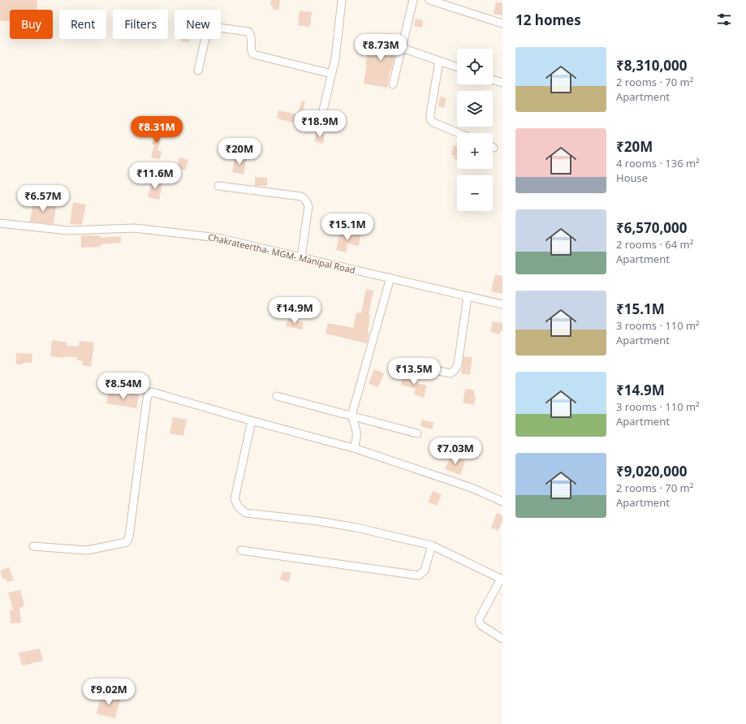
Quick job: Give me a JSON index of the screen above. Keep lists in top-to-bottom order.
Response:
{
  "streets": {
    "street": ["Chakrateertha- MGM- Manipal Road"]
  },
  "page": {
    "heading": "12 homes",
    "chip": [
      "Buy",
      "Rent",
      "Filters",
      "New"
    ],
    "price": [
      "₹8.73M",
      "₹18.9M",
      "₹8.31M",
      "₹20M",
      "₹11.6M",
      "₹6.57M",
      "₹15.1M",
      "₹14.9M",
      "₹13.5M",
      "₹8.54M",
      "₹7.03M",
      "₹9.02M"
    ],
    "list": [
      {
        "name": "₹8,310,000",
        "note": "2 rooms · 70 m² · Apartment"
      },
      {
        "name": "₹20M",
        "note": "4 rooms · 136 m² · House"
      },
      {
        "name": "₹6,570,000",
        "note": "2 rooms · 64 m² · Apartment"
      },
      {
        "name": "₹15.1M",
        "note": "3 rooms · 110 m² · Apartment"
      },
      {
        "name": "₹14.9M",
        "note": "3 rooms · 110 m² · Apartment"
      },
      {
        "name": "₹9,020,000",
        "note": "2 rooms · 70 m² · Apartment"
      }
    ],
    "map_buttons": ["+", "−"]
  }
}
